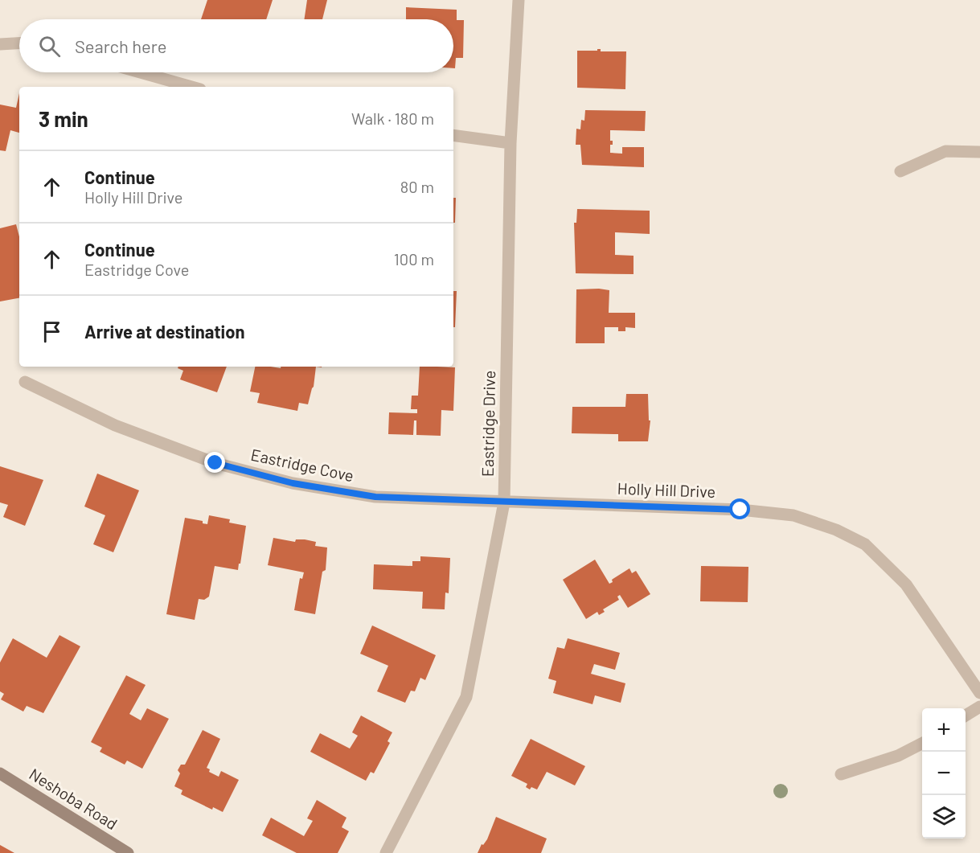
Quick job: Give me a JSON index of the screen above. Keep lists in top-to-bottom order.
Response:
{
  "streets": {
    "street": [
      "Eastridge Drive",
      "Eastridge Cove",
      "Holly Hill Drive",
      "Neshoba Road"
    ]
  },
  "crossings": [
    ["Eastridge Drive", "Eastridge Cove"],
    ["Eastridge Drive", "Holly Hill Drive"],
    ["Eastridge Cove", "Holly Hill Drive"]
  ],
  "page": {
    "search": "Search here",
    "heading": ["3 min", "Walk · 180 m"],
    "list": [
      ["Continue", "Holly Hill Drive", "80 m"],
      ["Continue", "Eastridge Cove", "100 m"],
      "Arrive at destination"
    ],
    "map_buttons": ["+", "−"]
  }
}
